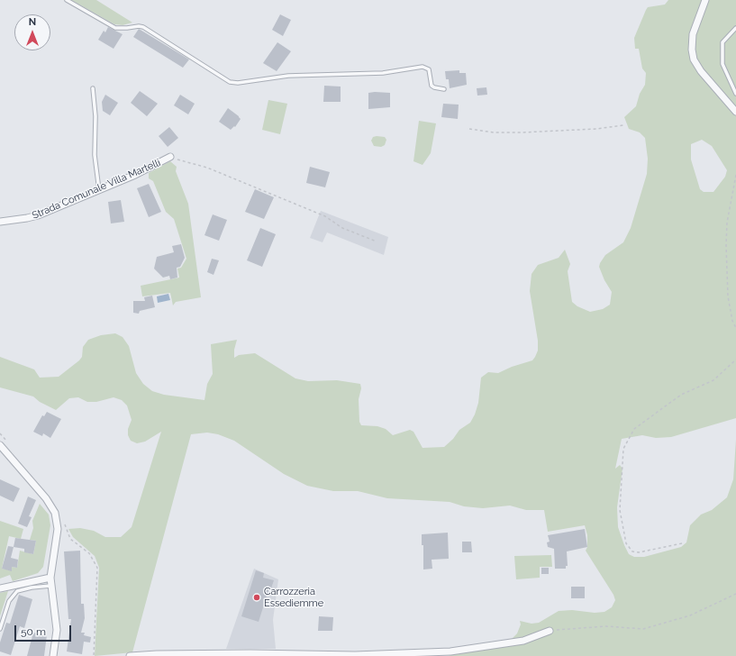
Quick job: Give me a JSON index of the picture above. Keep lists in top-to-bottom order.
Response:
{
  "streets": {
    "street": ["Strada Comunale Villa Martelli"]
  },
  "places": ["Carrozzeria Essediemme"],
  "scale_bar": "50 m",
  "north": "top"
}
